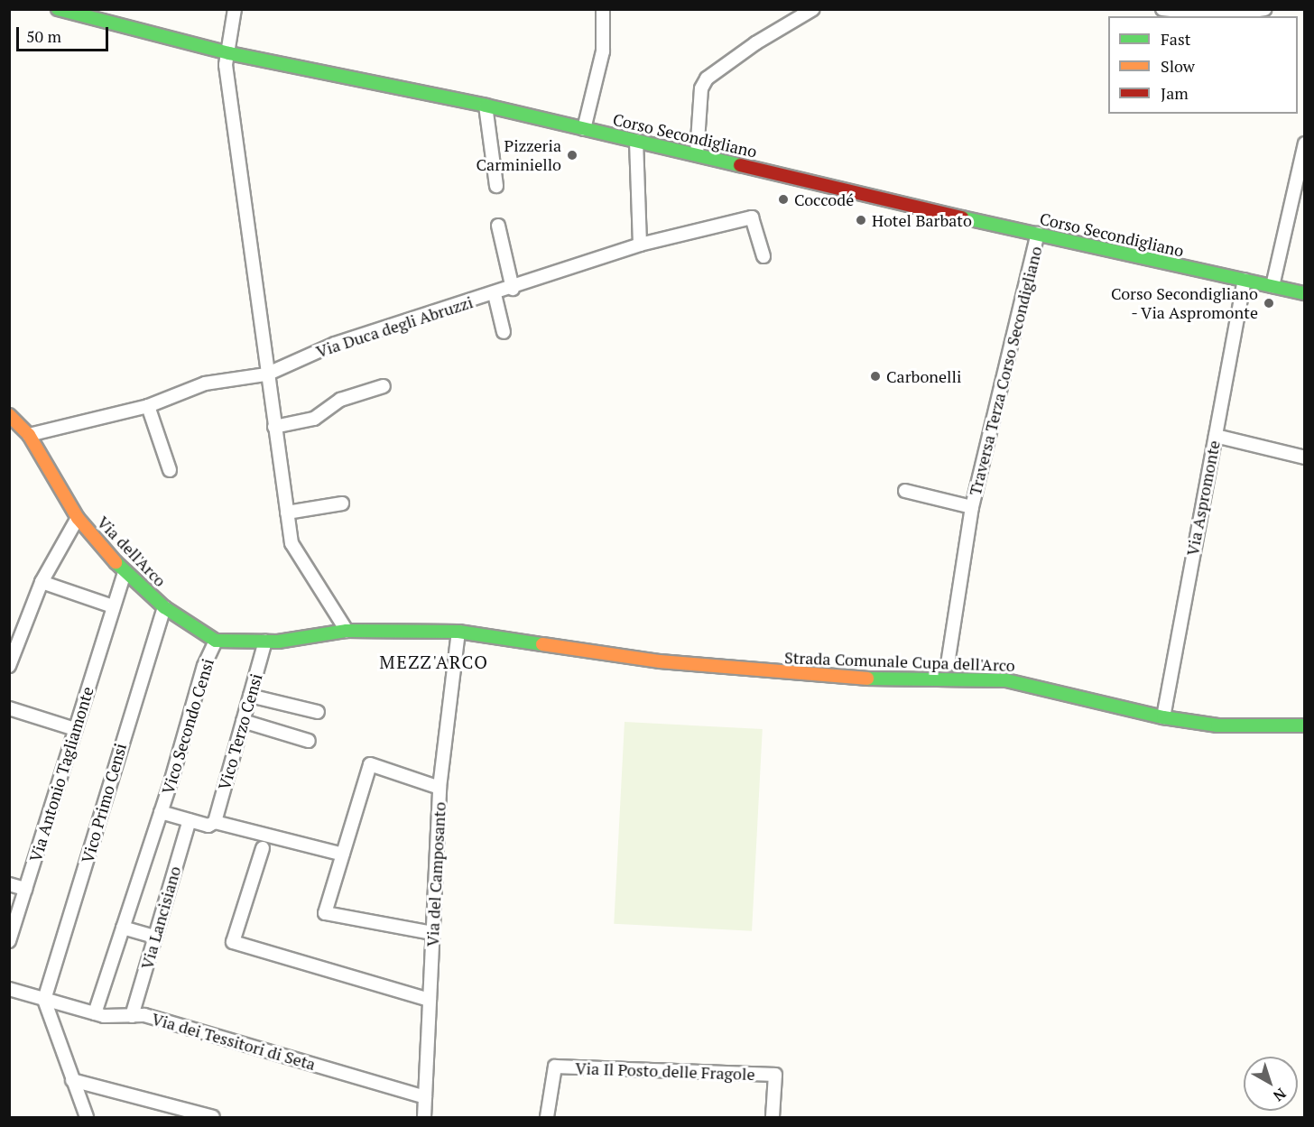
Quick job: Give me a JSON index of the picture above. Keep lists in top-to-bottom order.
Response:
{
  "streets": {
    "street": [
      "Corso Secondigliano",
      "Via Duca degli Abruzzi",
      "Traversa Terza Corso Secondigliano",
      "Via Aspromonte",
      "Via dell'Arco",
      "Strada Comunale Cupa dell'Arco",
      "Vico Secondo Censi",
      "Vico Terzo Censi",
      "Via Antonio Tagliamonte",
      "Vico Primo Censi",
      "Via del Camposanto",
      "Via Lancisiano",
      "Via dei Tessitori di Seta",
      "Via Il Posto delle Fragole"
    ]
  },
  "crossings": [
    ["Corso Secondigliano", "Traversa Terza Corso Secondigliano"],
    ["Corso Secondigliano", "Via Aspromonte"],
    ["Via Duca degli Abruzzi", "Via dell'Arco"],
    ["Via Aspromonte", "Strada Comunale Cupa dell'Arco"],
    ["Via dell'Arco", "Vico Secondo Censi"],
    ["Via dell'Arco", "Via Antonio Tagliamonte"],
    ["Via dell'Arco", "Vico Primo Censi"],
    ["Strada Comunale Cupa dell'Arco", "Via del Camposanto"],
    ["Vico Secondo Censi", "Vico Terzo Censi"],
    ["Vico Secondo Censi", "Via Lancisiano"],
    ["Vico Secondo Censi", "Via dei Tessitori di Seta"],
    ["Vico Primo Censi", "Via dei Tessitori di Seta"],
    ["Via del Camposanto", "Via dei Tessitori di Seta"],
    ["Via Lancisiano", "Via dei Tessitori di Seta"]
  ],
  "districts": ["MEZZ'ARCO"],
  "places": [
    "Pizzeria Carminiello",
    "Coccodé",
    "Hotel Barbato",
    "Corso Secondigliano - Via Aspromonte",
    "Carbonelli"
  ],
  "legend": ["Fast", "Slow", "Jam"],
  "scale_bar": "50 m",
  "north": "bottom right"
}
